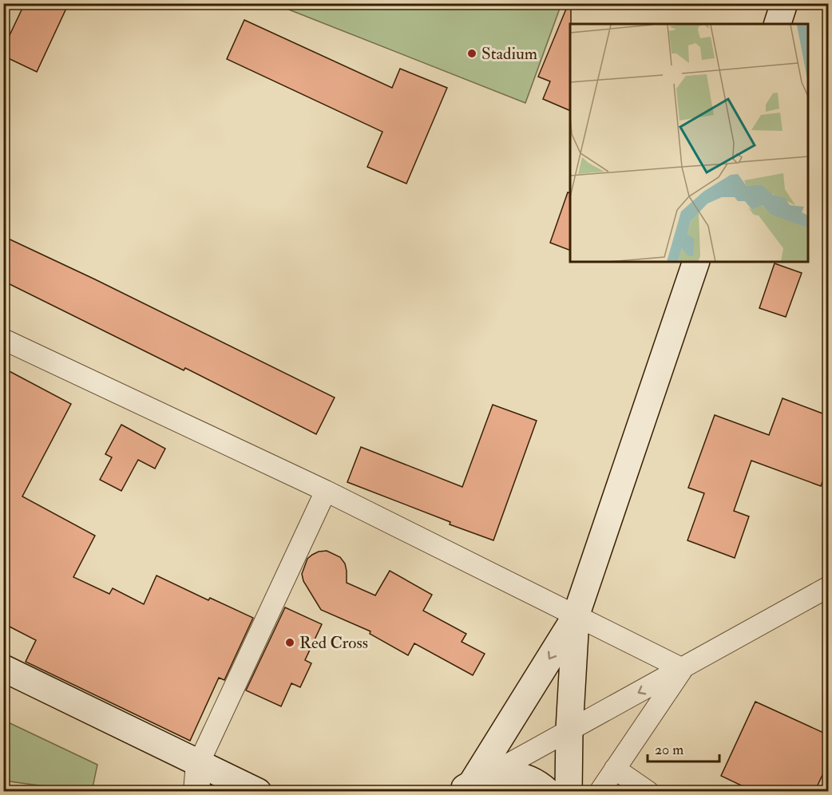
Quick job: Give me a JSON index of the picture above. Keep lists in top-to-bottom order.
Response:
{
  "places": ["Stadium", "Red Cross"],
  "scale_bar": "20 m"
}
